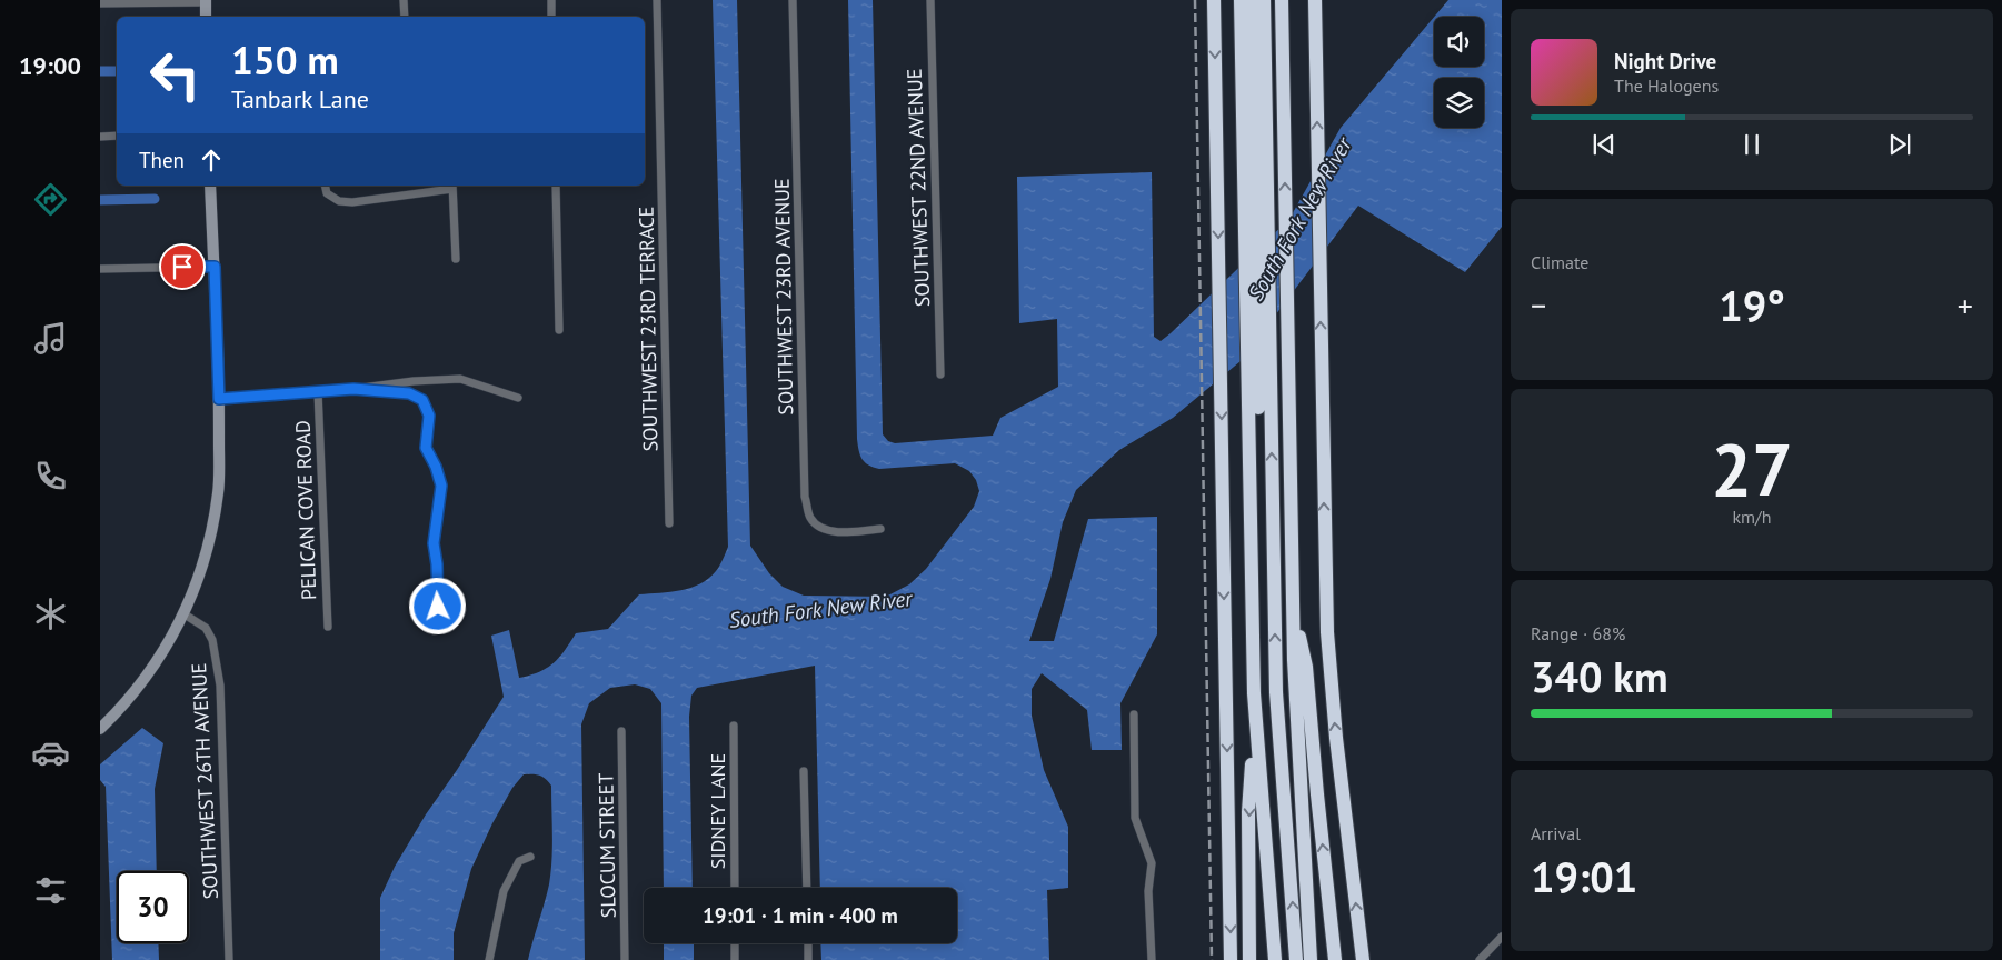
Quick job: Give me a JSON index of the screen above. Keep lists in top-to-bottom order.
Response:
{
  "streets": {
    "street": [
      "SOUTHWEST 22ND AVENUE",
      "SOUTHWEST 23RD AVENUE",
      "SOUTHWEST 23RD TERRACE",
      "PELICAN COVE ROAD",
      "SOUTHWEST 26TH AVENUE",
      "SIDNEY LANE",
      "SLOCUM STREET"
    ]
  },
  "water": ["South Fork New River"],
  "page": {
    "tabs": "19:00",
    "turn": ["150 m", "Tanbark Lane"],
    "song": ["Night Drive", "The Halogens"],
    "then": "Then",
    "tile": [
      "Climate",
      ["27", "km/h"],
      ["Range · 68%", "340 km"],
      ["Arrival", "19:01"]
    ],
    "heat": ["−", "19°", "+"],
    "limit": "30",
    "trip": "19:01 · 1 min · 400 m"
  }
}
